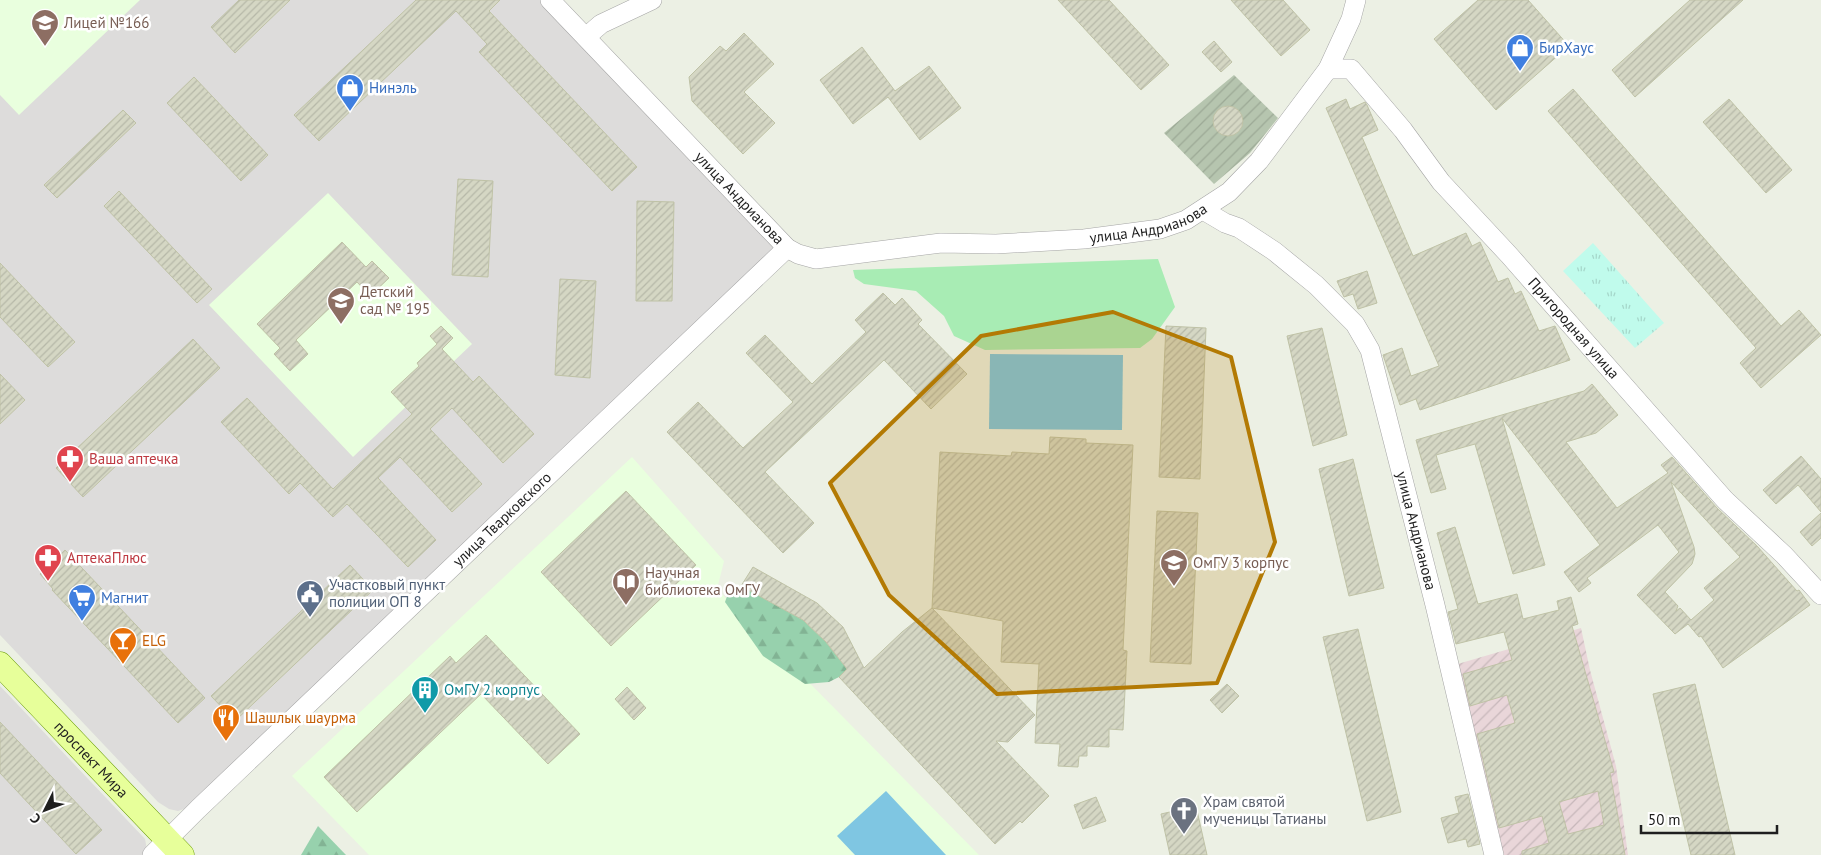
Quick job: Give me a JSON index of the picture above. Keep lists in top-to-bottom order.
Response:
{
  "streets": {
    "main road": ["проспект Мира"],
    "street": ["улица Андрианова", "Пригородная улица", "улица Тварковского"]
  },
  "crossings": [
    ["улица Андрианова", "улица Тварковского"],
    ["улица Тварковского", "проспект Мира"]
  ],
  "places": {
    "school or university": ["Лицей №166", "Детский сад № 195", "ОмГУ 3 корпус"],
    "shop": ["БирХаус", "Нинэль"],
    "pharmacy": ["Ваша аптечка", "АптекаПлюс"],
    "library": ["Научная библиотека ОмГУ"],
    "public building": ["Участковый пункт полиции ОП 8"],
    "supermarket": ["Магнит"],
    "bar": ["ELG"],
    "building": ["ОмГУ 2 корпус"],
    "restaurant": ["Шашлык шаурма"],
    "church": ["Храм святой мученицы Татианы"]
  },
  "scale_bar": "50 m",
  "north": "bottom left"
}
